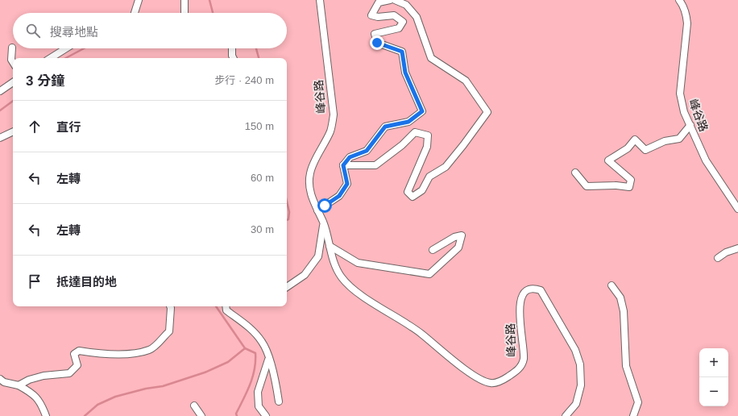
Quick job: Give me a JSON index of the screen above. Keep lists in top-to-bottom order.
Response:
{
  "streets": {
    "street": ["峰谷路"]
  },
  "page": {
    "search": "搜尋地點",
    "heading": ["3 分鐘", "步行 · 240 m"],
    "list": [
      ["直行", "150 m"],
      ["左轉", "60 m"],
      ["左轉", "30 m"],
      "抵達目的地"
    ],
    "map_buttons": ["+", "−"]
  }
}
